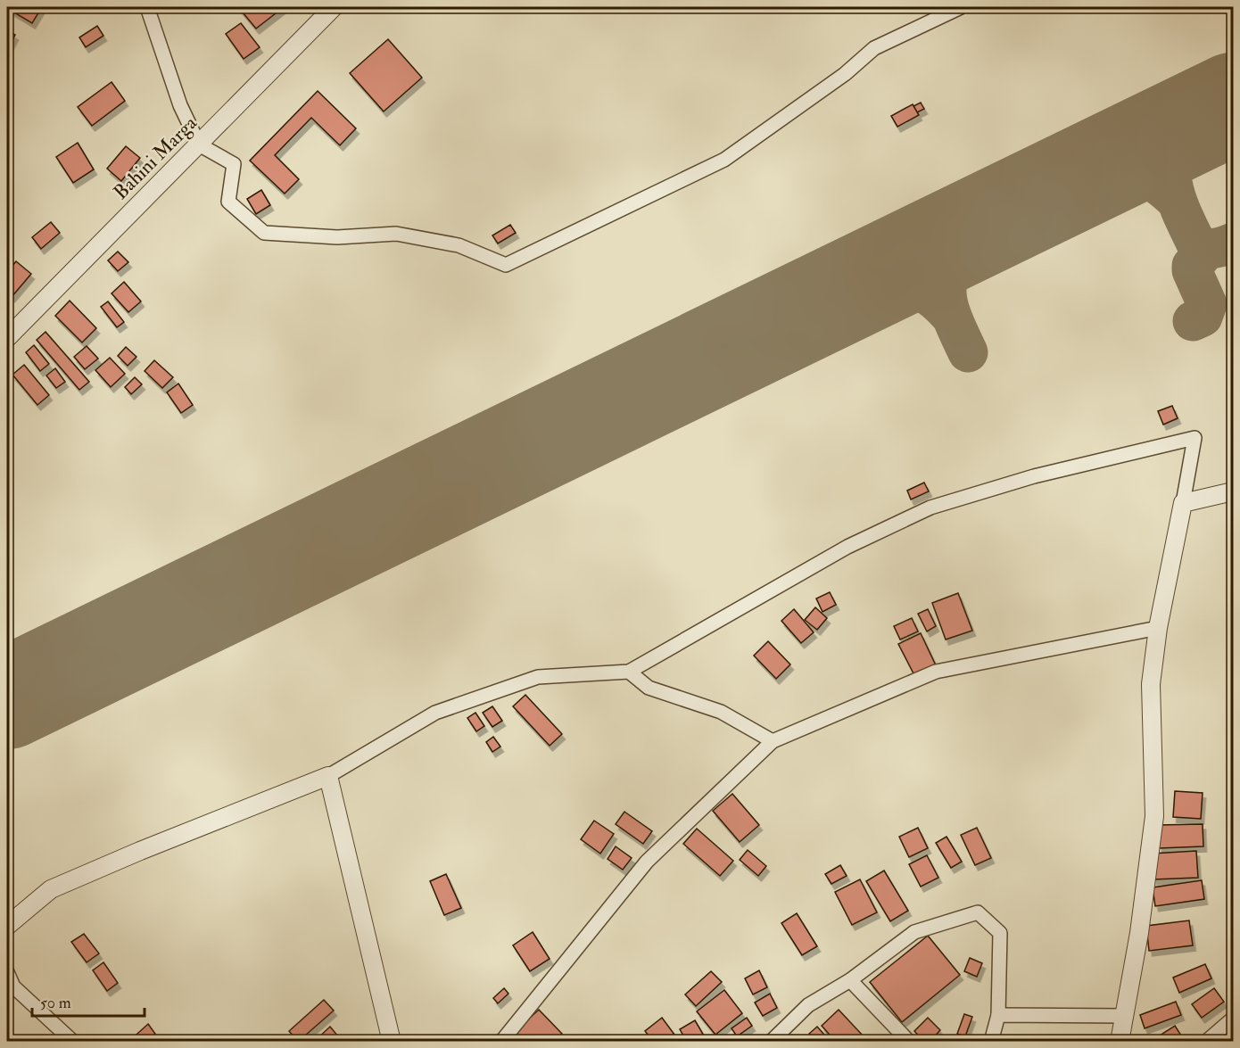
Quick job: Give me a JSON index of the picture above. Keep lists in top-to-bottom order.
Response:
{
  "streets": {
    "street": ["Bahini Marga"]
  },
  "scale_bar": "50 m"
}
